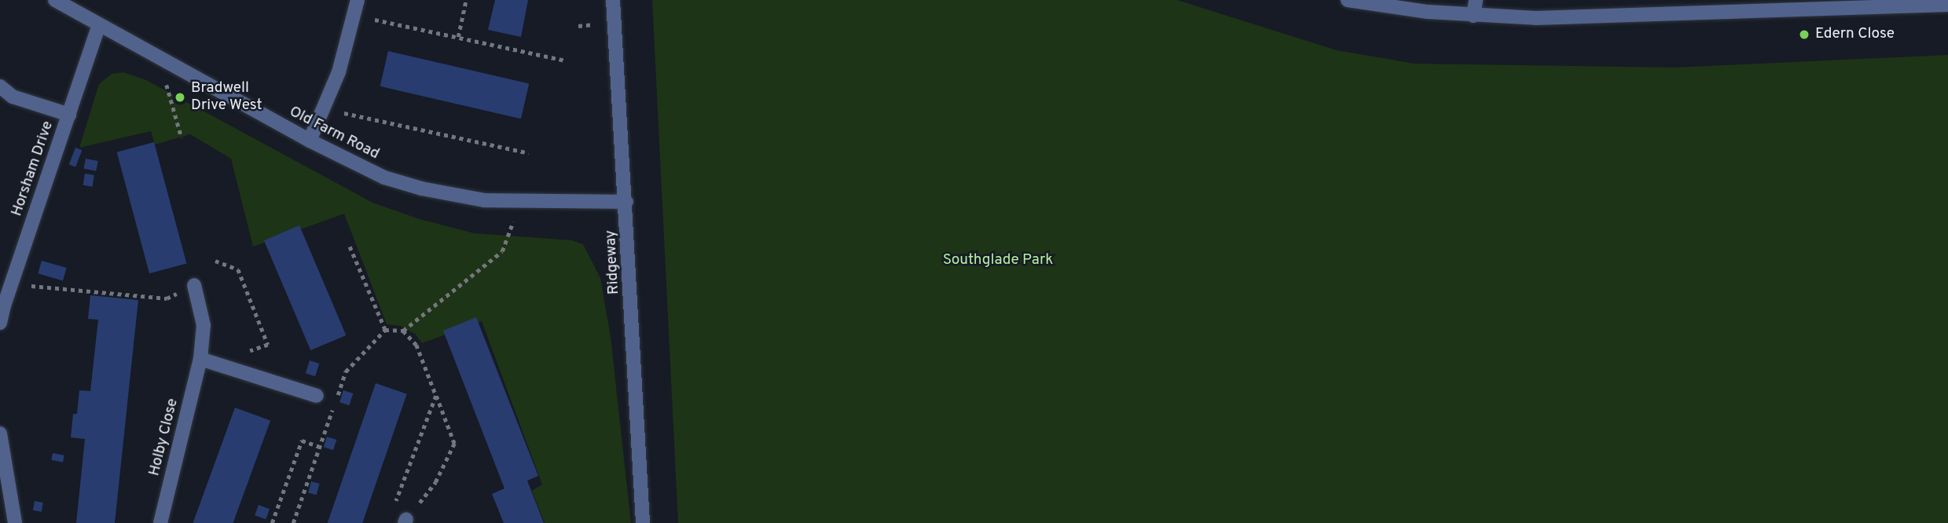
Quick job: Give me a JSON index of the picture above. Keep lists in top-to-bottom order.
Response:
{
  "streets": {
    "street": [
      "Old Farm Road",
      "Horsham Drive",
      "Ridgeway",
      "Holby Close"
    ]
  },
  "crossings": [
    ["Old Farm Road", "Horsham Drive"],
    ["Old Farm Road", "Ridgeway"]
  ],
  "parks": ["Southglade Park"],
  "places": ["Edern Close", "Bradwell Drive West"]
}
